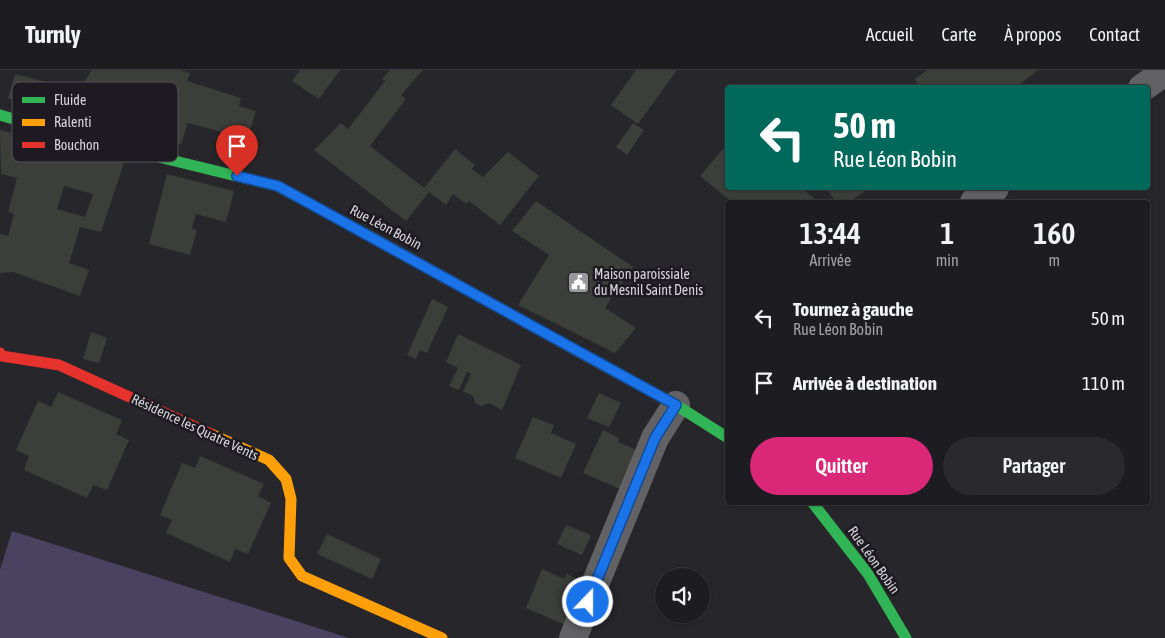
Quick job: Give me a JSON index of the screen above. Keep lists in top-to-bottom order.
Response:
{
  "streets": {
    "street": ["Rue Léon Bobin", "Résidence les Quatre Vents"]
  },
  "places": {
    "public building": ["Maison paroissiale du Mesnil Saint Denis"]
  },
  "legend": ["Fluide", "Ralenti", "Bouchon"],
  "page": {
    "header": "Turnly",
    "nav": [
      "Accueil",
      "Carte",
      "À propos",
      "Contact"
    ],
    "turn": ["50 m", "Rue Léon Bobin"],
    "eta": [
      "13:44",
      "Arrivée",
      "1",
      "min",
      "160",
      "m"
    ],
    "list": [
      {
        "name": "Tournez à gauche",
        "note": "Rue Léon Bobin",
        "value": "50 m"
      },
      {
        "name": "Arrivée à destination",
        "value": "110 m"
      }
    ],
    "buttons": ["Quitter", "Partager"]
  }
}
